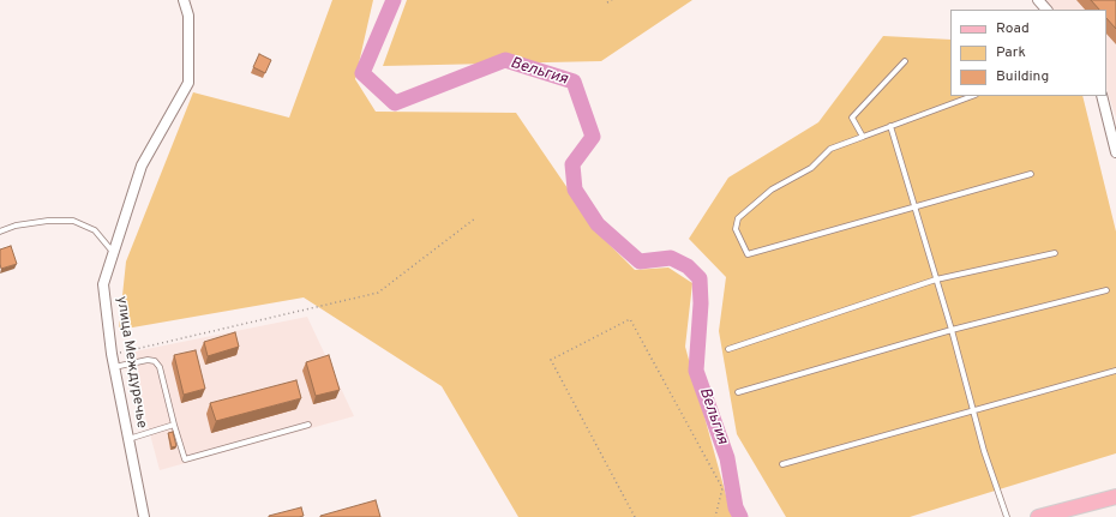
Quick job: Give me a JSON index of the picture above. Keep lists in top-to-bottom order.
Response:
{
  "streets": {
    "street": ["улица Междуречье"]
  },
  "water": ["Вельгия"],
  "legend": ["Road", "Park", "Building"]
}
